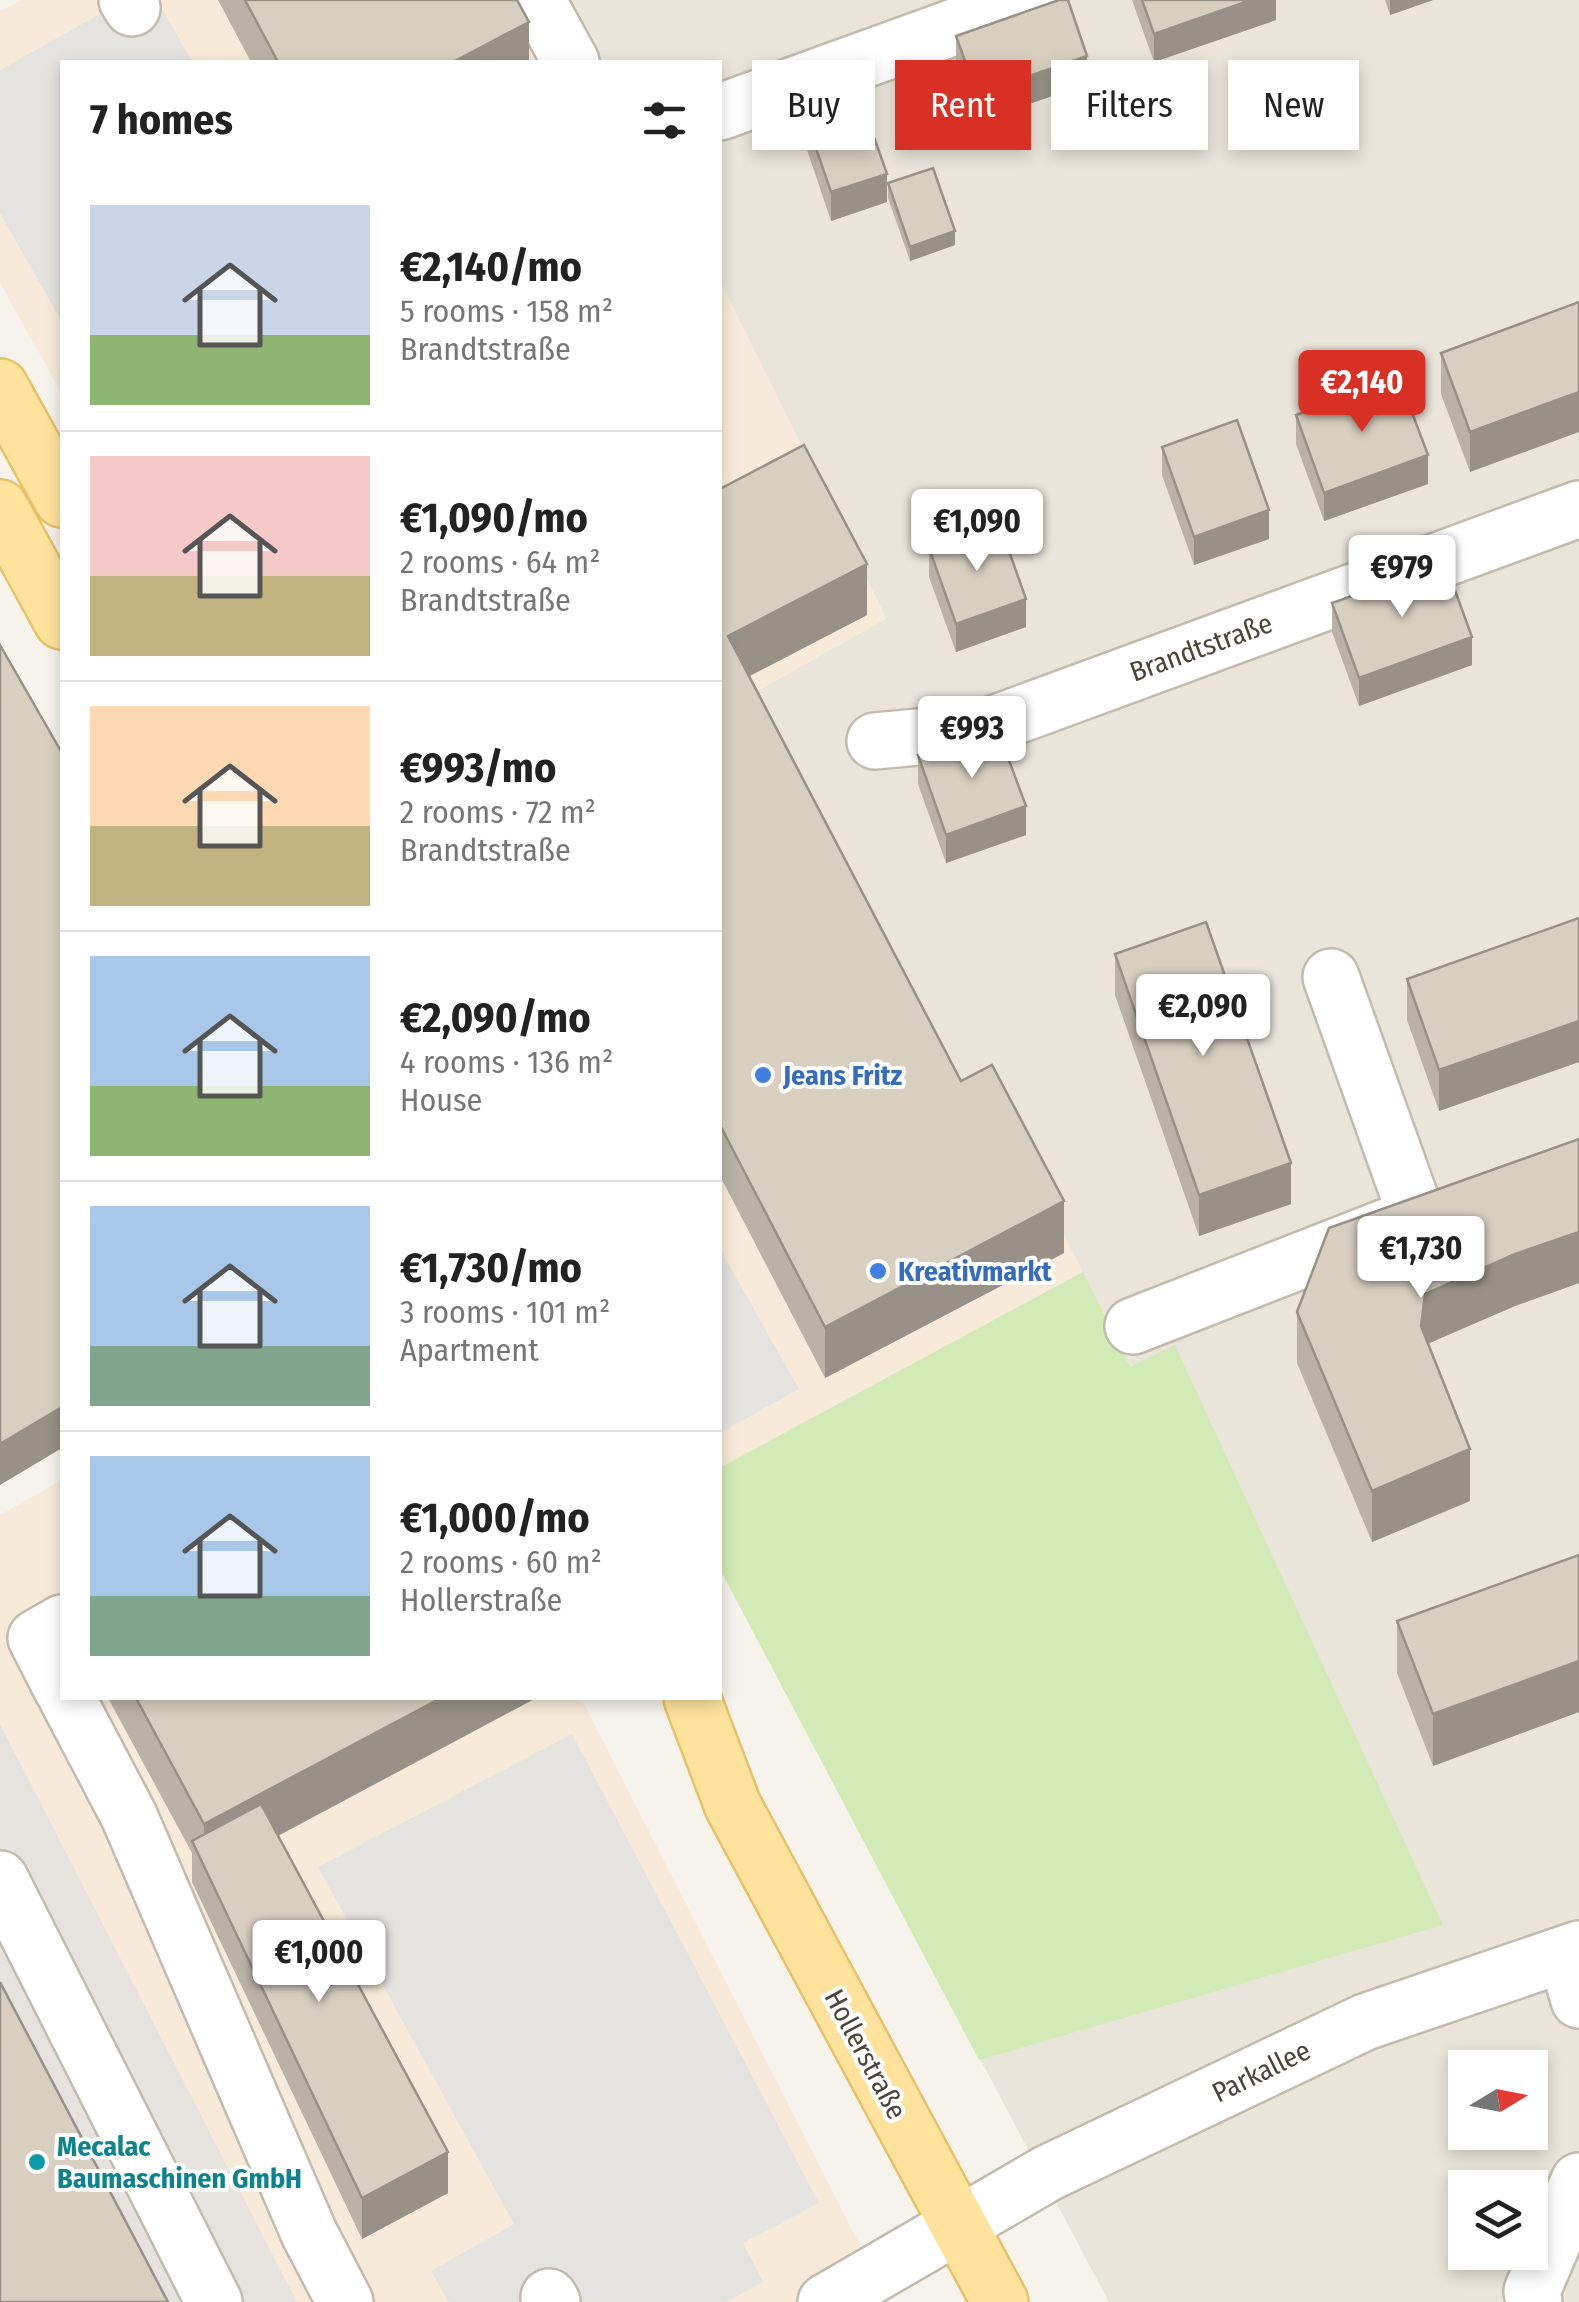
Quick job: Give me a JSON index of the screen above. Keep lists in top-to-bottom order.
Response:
{
  "streets": {
    "main road": ["Hollerstraße"],
    "street": ["Brandtstraße", "Parkallee"]
  },
  "crossings": [
    ["Hollerstraße", "Parkallee"]
  ],
  "places": ["Jeans Fritz", "Kreativmarkt", "Mecalac Baumaschinen GmbH"],
  "north": "right",
  "page": {
    "chip": [
      "Buy",
      "Rent",
      "Filters",
      "New"
    ],
    "heading": "7 homes",
    "list": [
      {
        "name": "€2,140/mo",
        "note": "5 rooms · 158 m² · Brandtstraße"
      },
      {
        "name": "€1,090/mo",
        "note": "2 rooms · 64 m² · Brandtstraße"
      },
      {
        "name": "€993/mo",
        "note": "2 rooms · 72 m² · Brandtstraße"
      },
      {
        "name": "€2,090/mo",
        "note": "4 rooms · 136 m² · House"
      },
      {
        "name": "€1,730/mo",
        "note": "3 rooms · 101 m² · Apartment"
      },
      {
        "name": "€1,000/mo",
        "note": "2 rooms · 60 m² · Hollerstraße"
      }
    ],
    "price": [
      "€2,140",
      "€1,090",
      "€979",
      "€993",
      "€2,090",
      "€1,730",
      "€1,000"
    ]
  }
}
